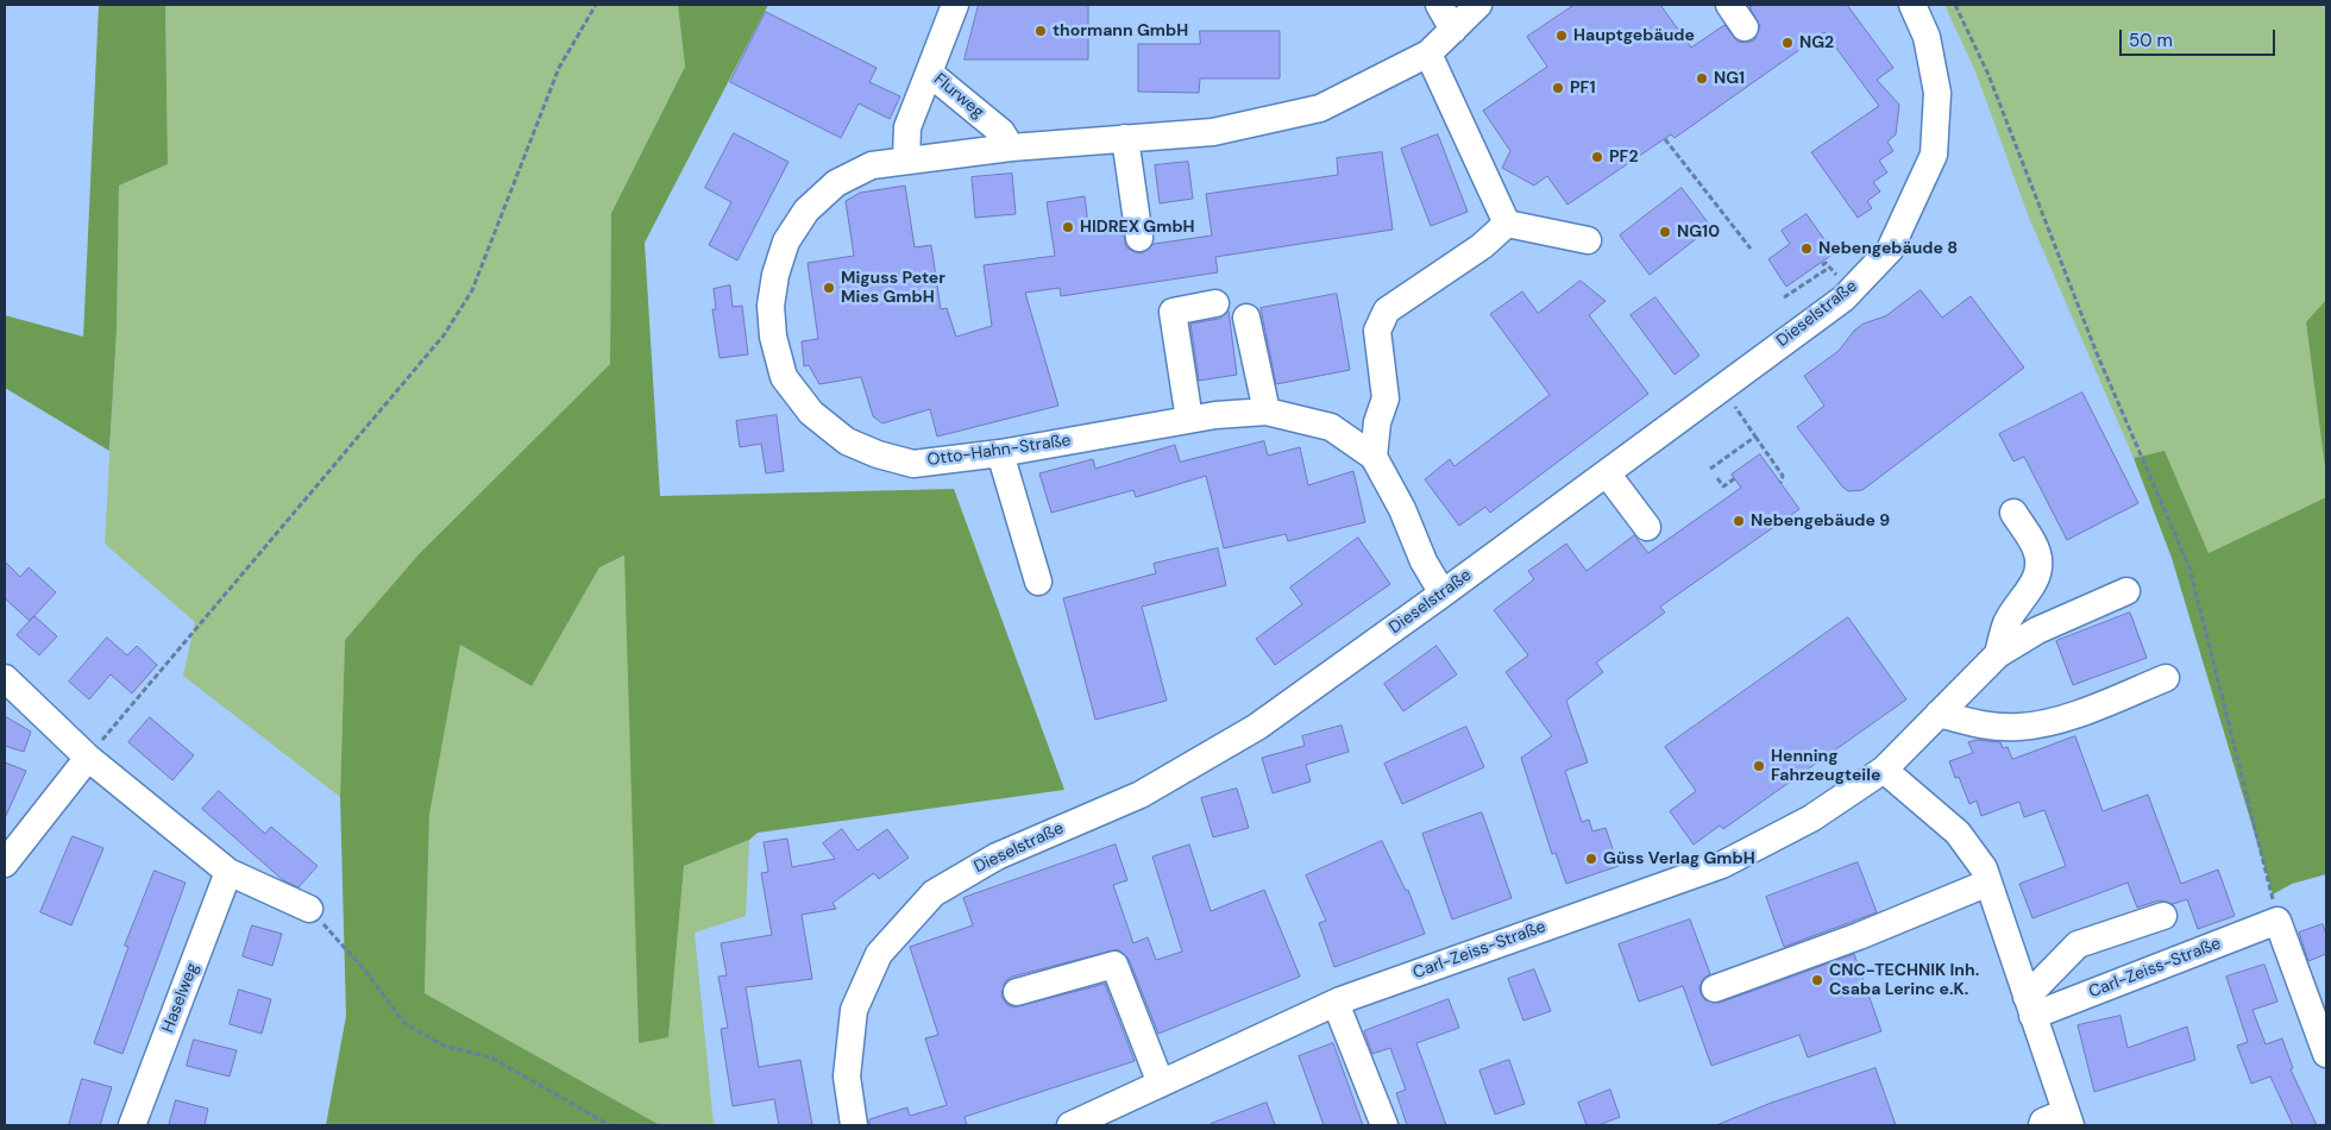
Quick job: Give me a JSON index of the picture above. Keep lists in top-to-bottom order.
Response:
{
  "streets": {
    "street": [
      "Flurweg",
      "Dieselstraße",
      "Otto-Hahn-Straße",
      "Carl-Zeiss-Straße",
      "Haselweg"
    ]
  },
  "crossings": [
    ["Flurweg", "Otto-Hahn-Straße"],
    ["Dieselstraße", "Otto-Hahn-Straße"]
  ],
  "places": [
    "thormann GmbH",
    "Hauptgebäude",
    "NG2",
    "NG1",
    "PF1",
    "PF2",
    "HIDREX GmbH",
    "NG10",
    "Nebengebäude 8",
    "Miguss Peter Mies GmbH",
    "Nebengebäude 9",
    "Henning Fahrzeugteile",
    "Güss Verlag GmbH",
    "CNC-TECHNIK Inh. Csaba Lerinc e.K."
  ],
  "scale_bar": "50 m"
}
